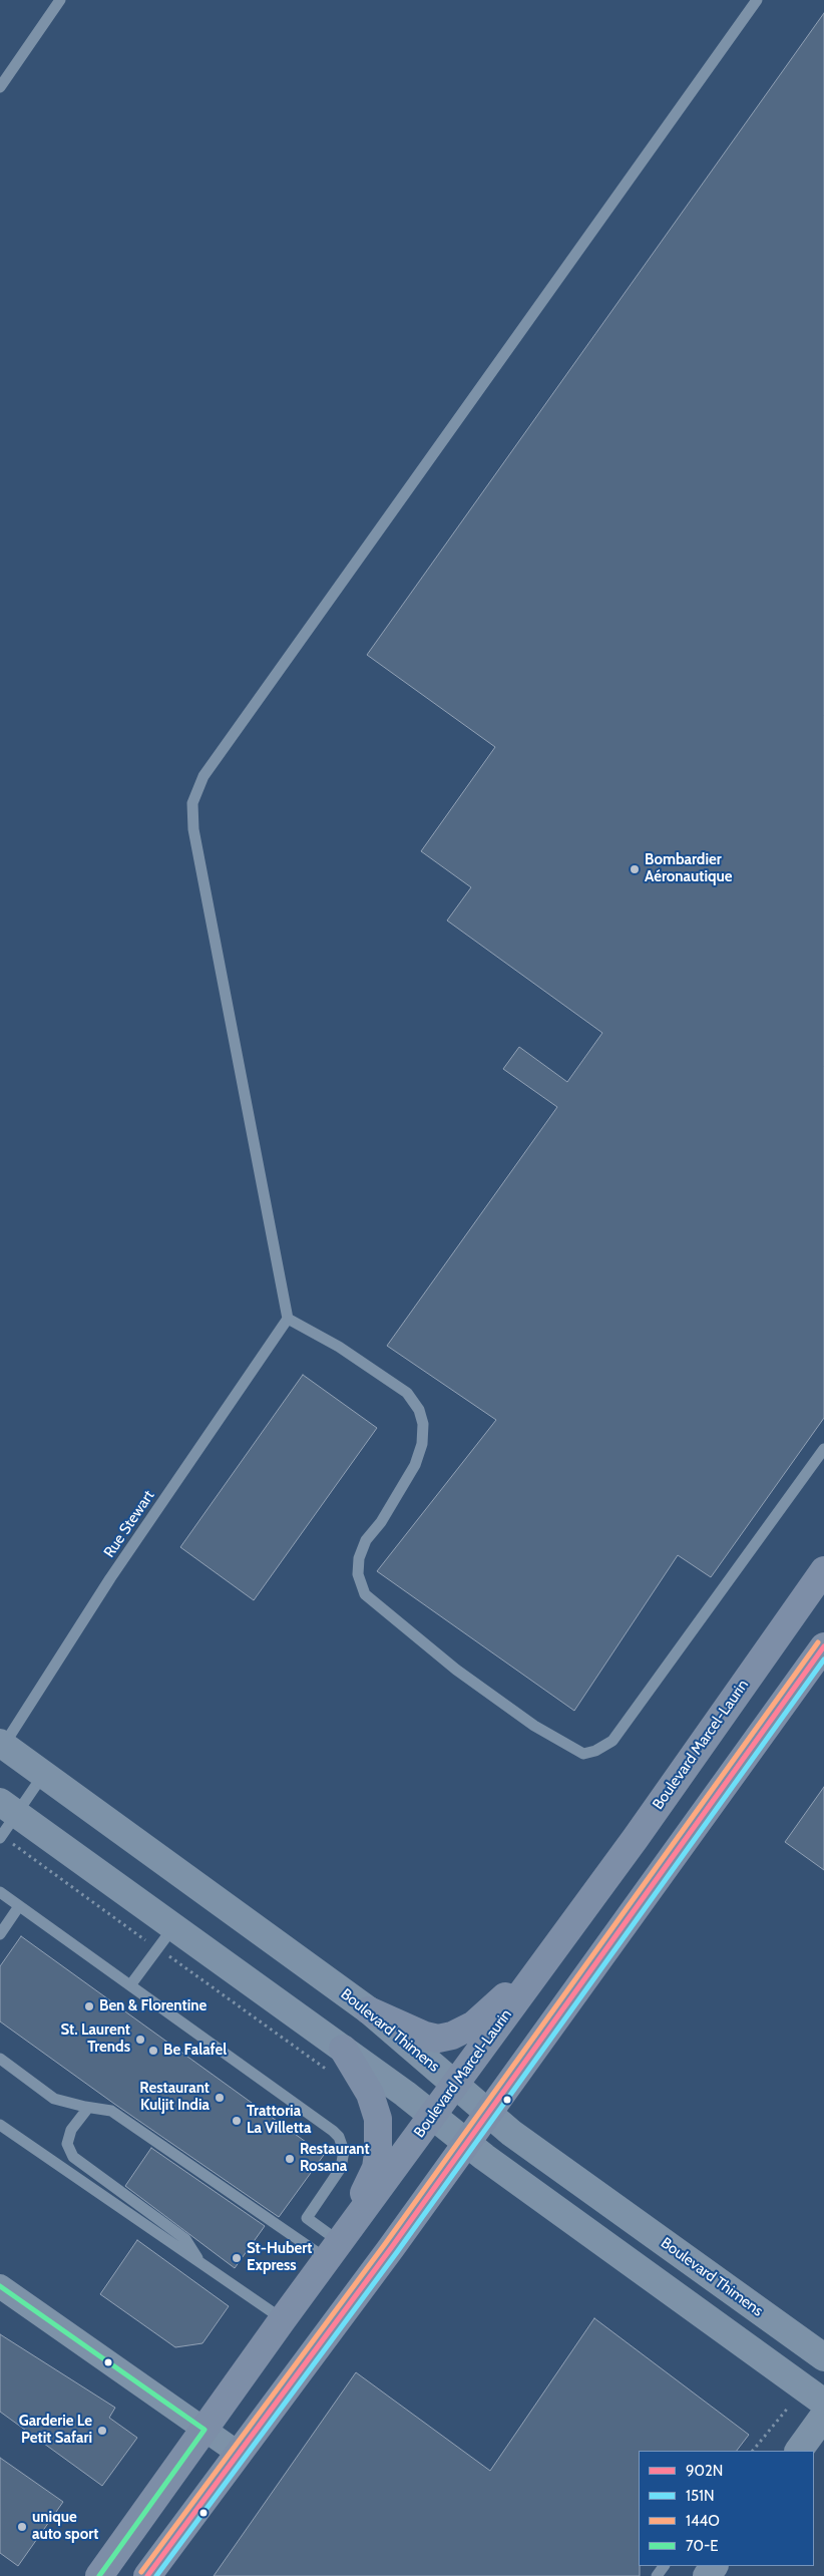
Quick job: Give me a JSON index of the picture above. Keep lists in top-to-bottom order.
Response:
{
  "streets": {
    "main road": ["Boulevard Marcel-Laurin"],
    "street": ["Boulevard Thimens"],
    "lane": ["Rue Stewart"]
  },
  "crossings": [
    ["Rue Stewart", "Boulevard Thimens"],
    ["Boulevard Marcel-Laurin", "Boulevard Thimens"]
  ],
  "places": [
    "Bombardier Aéronautique",
    "Ben & Florentine",
    "St. Laurent Trends",
    "Be Falafel",
    "Restaurant Kuljit India",
    "Trattoria La Villetta",
    "Restaurant Rosana",
    "St-Hubert Express",
    "Garderie Le Petit Safari",
    "unique auto sport"
  ],
  "lines": [
    "transit line 144O",
    "transit line 902N",
    "transit line 151N",
    "transit line 70-E"
  ],
  "legend": [
    "902N",
    "151N",
    "144O",
    "70-E"
  ]
}
